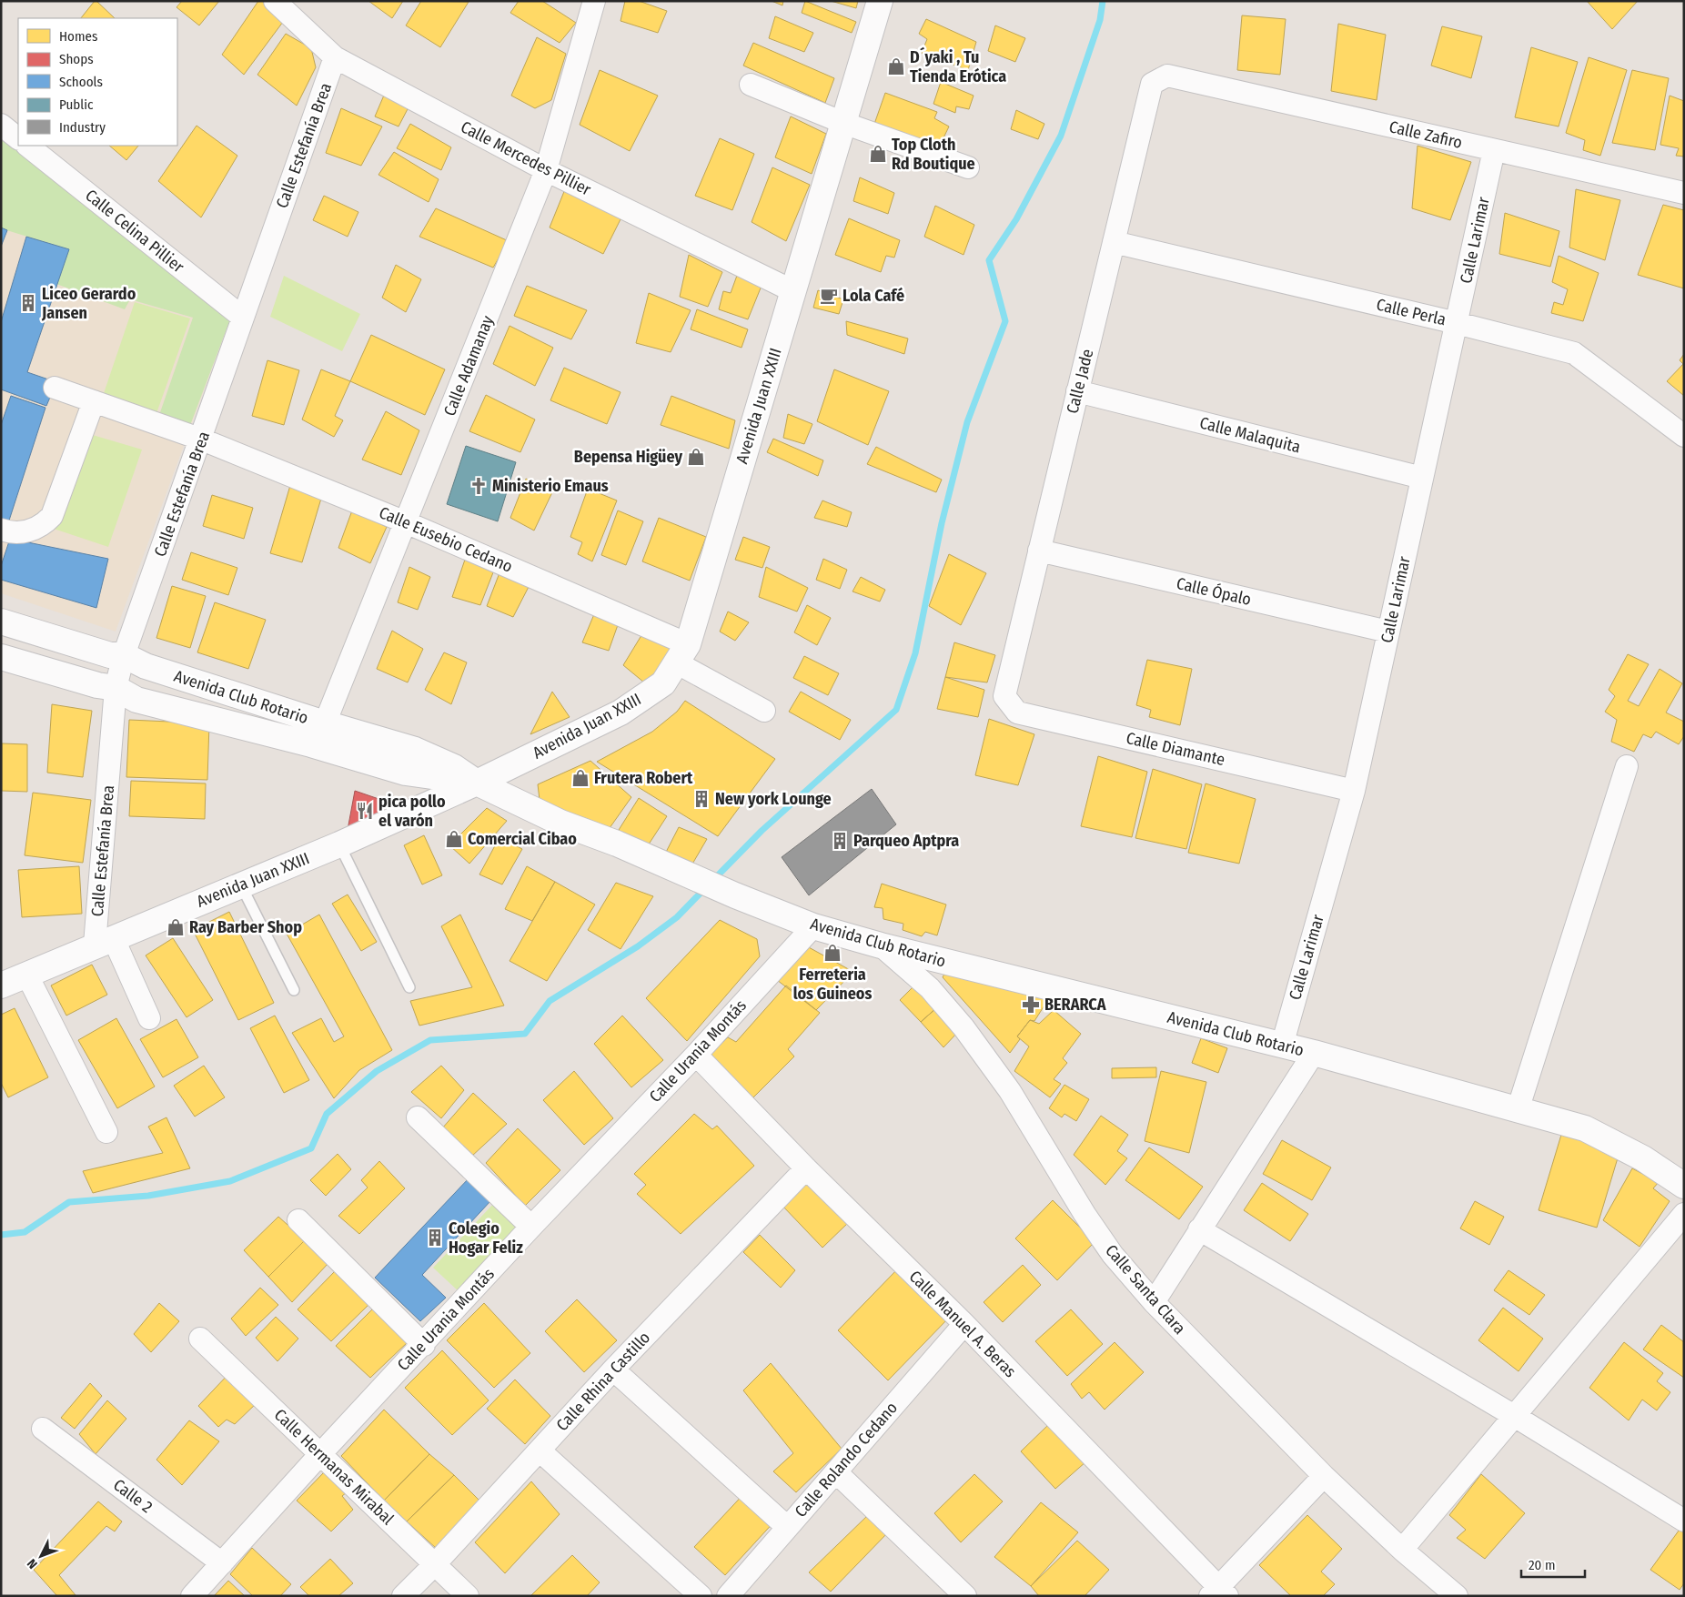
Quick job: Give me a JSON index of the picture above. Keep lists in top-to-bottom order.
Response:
{
  "streets": {
    "main road": ["Avenida Juan XXIII", "Avenida Club Rotario"],
    "street": [
      "Calle Zafiro",
      "Calle Estefanía Brea",
      "Calle Mercedes Pillier",
      "Calle Celina Pillier",
      "Calle Larimar",
      "Calle Perla",
      "Calle Adamanay",
      "Calle Jade",
      "Calle Malaquita",
      "Calle Eusebio Cedano",
      "Calle Ópalo",
      "Calle Diamante",
      "Calle Urania Montás",
      "Calle Santa Clara",
      "Calle Manuel A. Beras",
      "Calle Rhina Castillo",
      "Calle Rolando Cedano",
      "Calle Hermanas Mirabal",
      "Calle 2"
    ]
  },
  "crossings": [
    ["Calle Zafiro", "Calle Larimar"],
    ["Calle Zafiro", "Calle Jade"],
    ["Calle Estefanía Brea", "Calle Mercedes Pillier"],
    ["Calle Estefanía Brea", "Calle Celina Pillier"],
    ["Calle Estefanía Brea", "Avenida Juan XXIII"],
    ["Calle Estefanía Brea", "Calle Eusebio Cedano"],
    ["Calle Estefanía Brea", "Avenida Club Rotario"],
    ["Calle Mercedes Pillier", "Calle Adamanay"],
    ["Calle Mercedes Pillier", "Avenida Juan XXIII"],
    ["Calle Larimar", "Calle Perla"],
    ["Calle Larimar", "Calle Malaquita"],
    ["Calle Larimar", "Calle Ópalo"],
    ["Calle Larimar", "Avenida Club Rotario"],
    ["Calle Larimar", "Calle Diamante"],
    ["Calle Perla", "Calle Jade"],
    ["Calle Adamanay", "Calle Eusebio Cedano"],
    ["Calle Adamanay", "Avenida Club Rotario"],
    ["Calle Jade", "Calle Malaquita"],
    ["Calle Jade", "Calle Ópalo"],
    ["Calle Jade", "Calle Diamante"],
    ["Avenida Juan XXIII", "Calle Eusebio Cedano"],
    ["Avenida Juan XXIII", "Avenida Club Rotario"],
    ["Avenida Club Rotario", "Calle Urania Montás"],
    ["Avenida Club Rotario", "Calle Santa Clara"],
    ["Calle Urania Montás", "Calle Manuel A. Beras"],
    ["Calle Urania Montás", "Calle Hermanas Mirabal"],
    ["Calle Urania Montás", "Calle 2"],
    ["Calle Manuel A. Beras", "Calle Rhina Castillo"],
    ["Calle Manuel A. Beras", "Calle Rolando Cedano"],
    ["Calle Rhina Castillo", "Calle Hermanas Mirabal"]
  ],
  "places": {
    "shop": [
      "D´yaki , Tu Tienda Erótica",
      "Top Cloth Rd Boutique",
      "Bepensa Higüey",
      "Frutera Robert",
      "Comercial Cibao",
      "Ray Barber Shop",
      "Ferreteria los Guineos"
    ],
    "cafe": ["Lola Café"],
    "building": [
      "Liceo Gerardo Jansen",
      "New york Lounge",
      "Parqueo Aptpra",
      "Colegio Hogar Feliz"
    ],
    "church": ["Ministerio Emaus"],
    "restaurant": ["pica pollo el varón"],
    "pharmacy": ["BERARCA"]
  },
  "legend": [
    "Homes",
    "Shops",
    "Schools",
    "Public",
    "Industry"
  ],
  "scale_bar": "20 m",
  "north": "bottom left"
}
